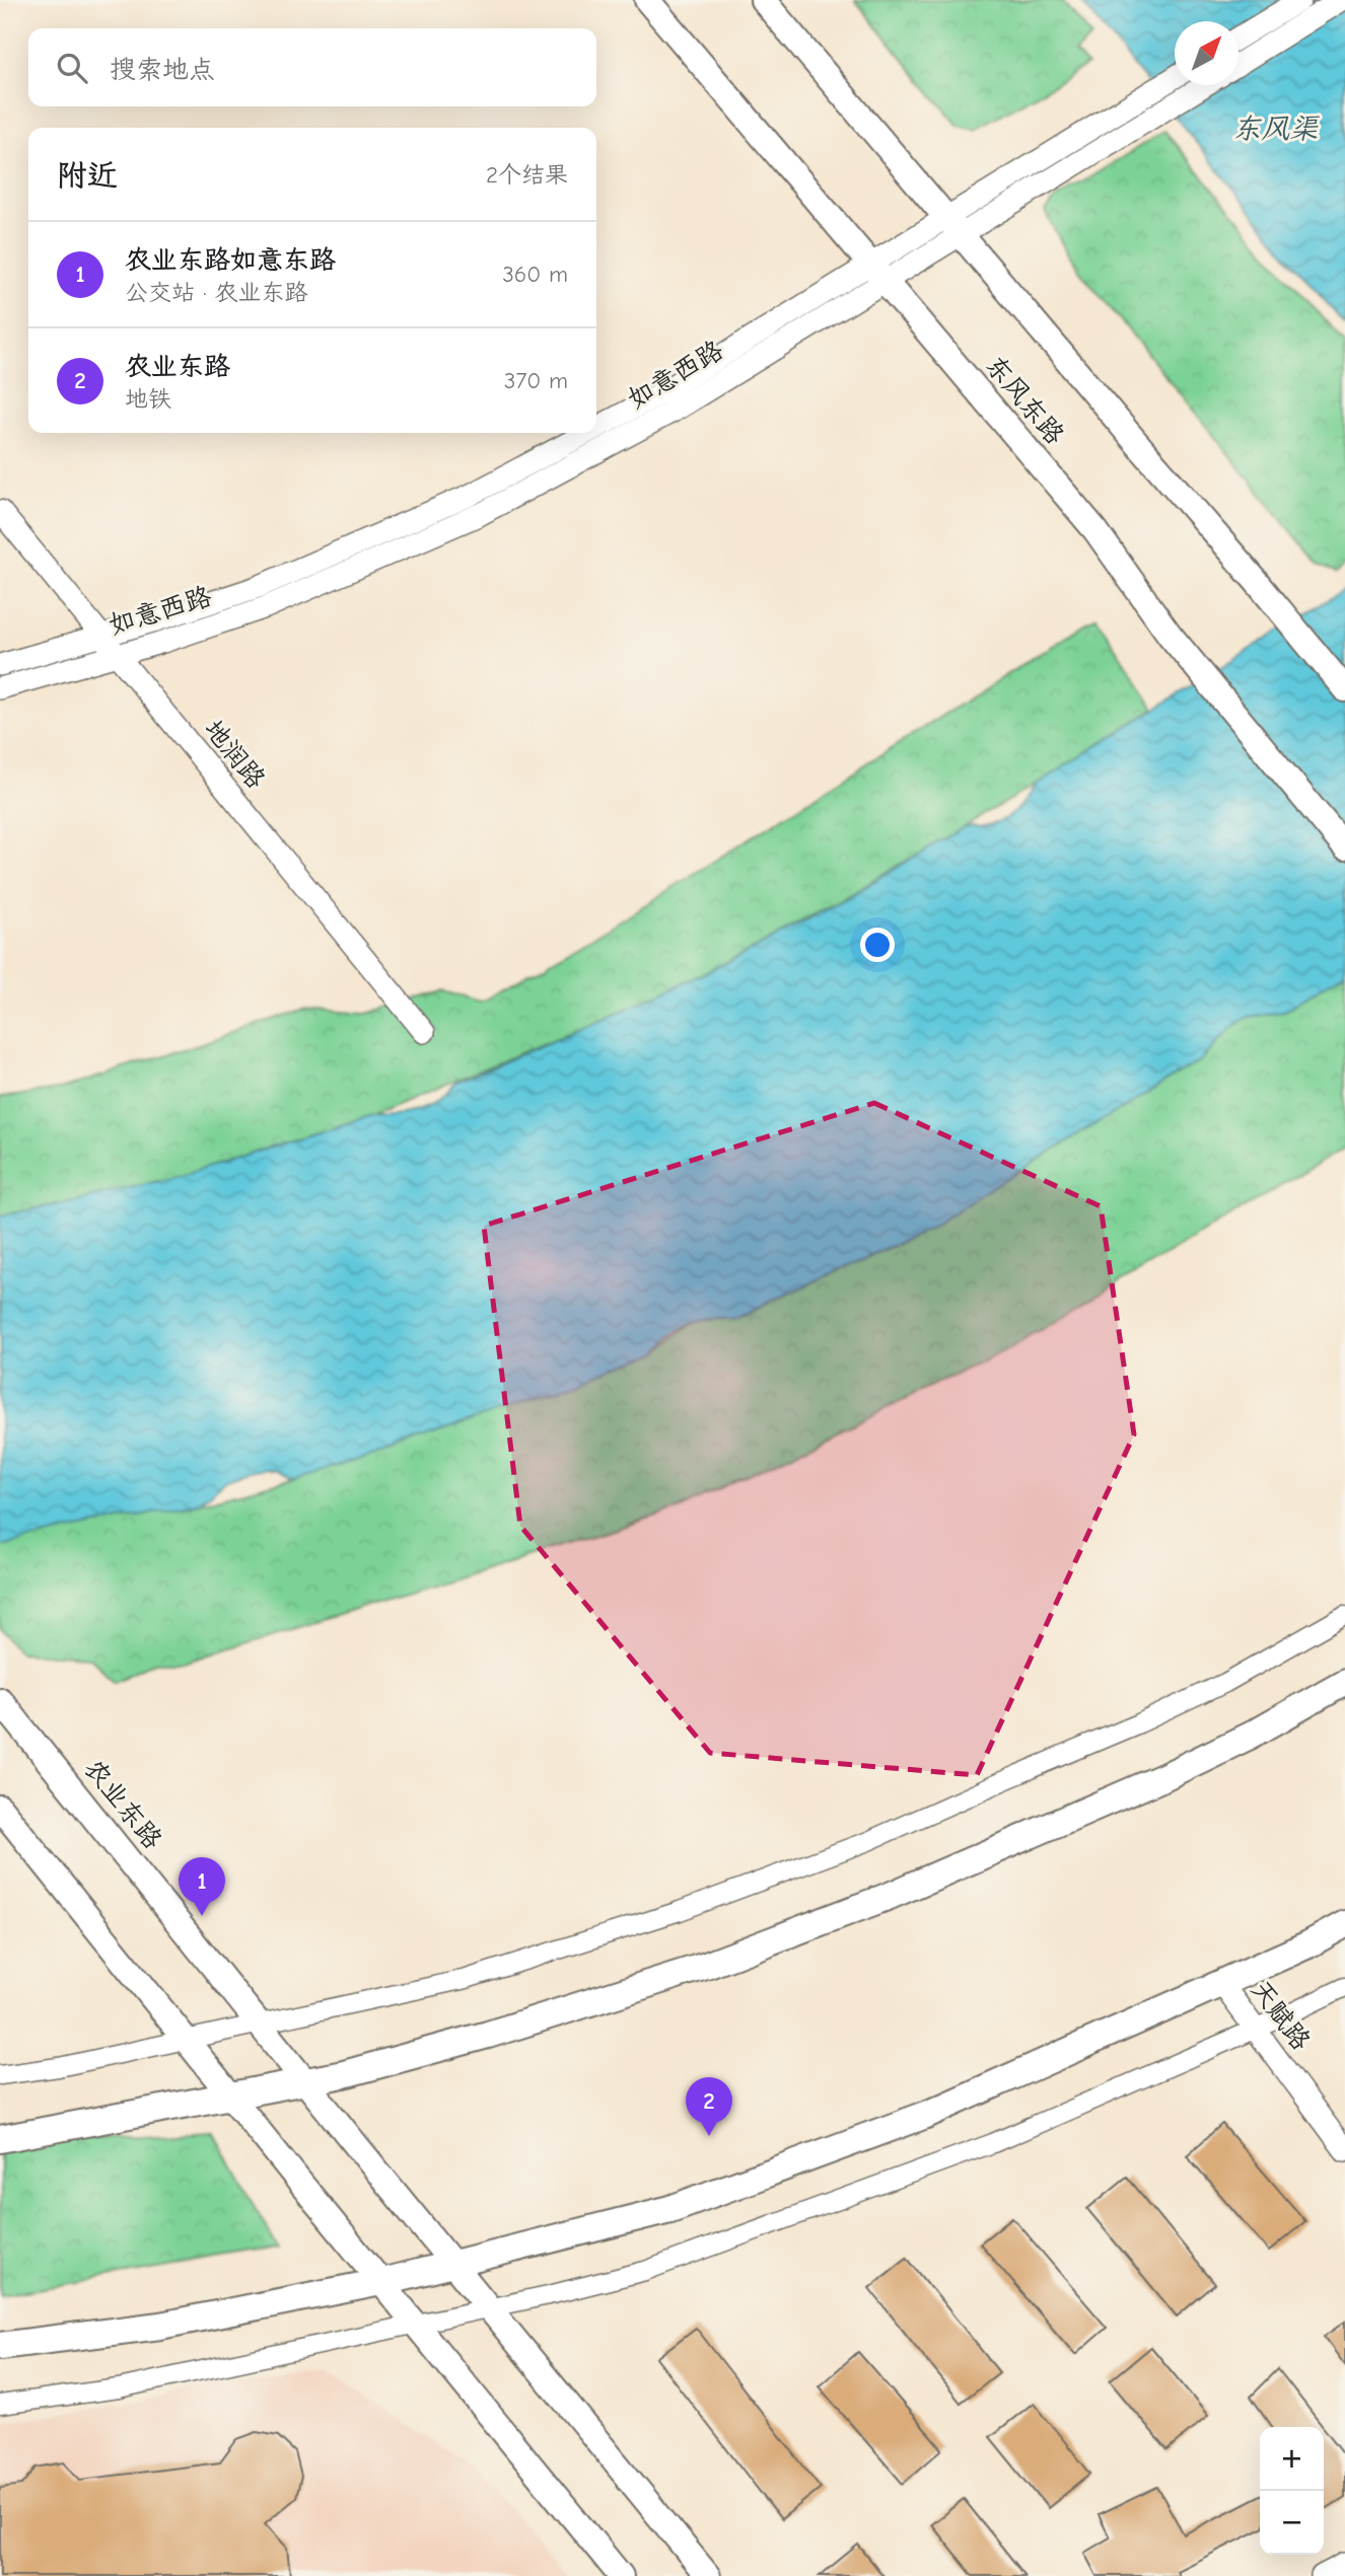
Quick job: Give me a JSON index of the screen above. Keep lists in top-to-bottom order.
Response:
{
  "streets": {
    "main road": ["东风东路", "农业东路"],
    "street": ["如意西路", "地润路", "天赋路"]
  },
  "crossings": [
    ["如意西路", "东风东路"],
    ["如意西路", "地润路"]
  ],
  "water": ["东风渠"],
  "north": "top right",
  "page": {
    "search": "搜索地点",
    "heading": ["附近", "2个结果"],
    "list": [
      {
        "mark": "1",
        "name": "农业东路如意东路",
        "note": "公交站 · 农业东路",
        "value": "360 m"
      },
      {
        "mark": "2",
        "name": "农业东路",
        "note": "地铁",
        "value": "370 m"
      }
    ],
    "pins": ["1", "2"],
    "map_buttons": ["+", "−"]
  }
}
